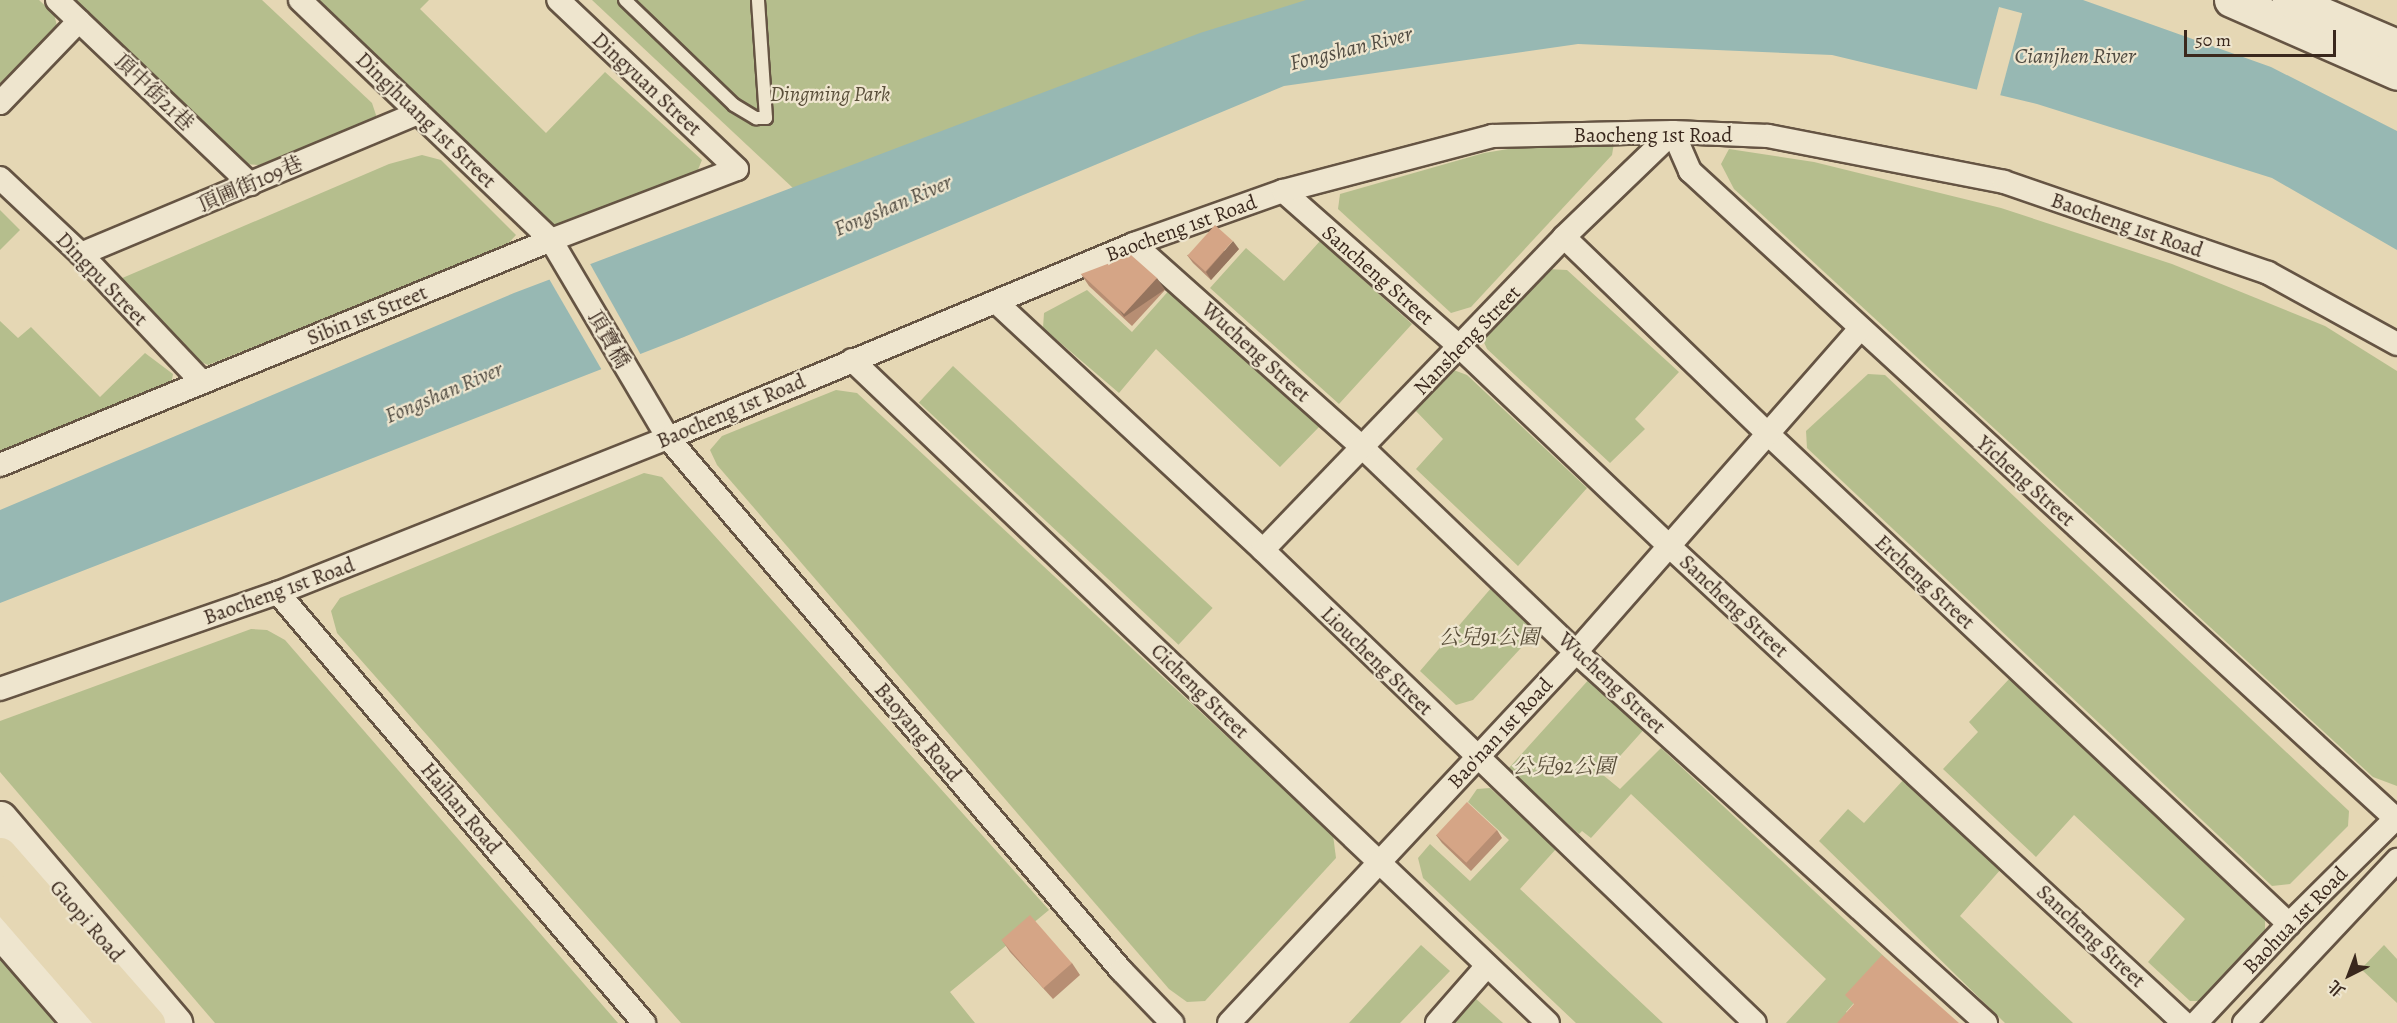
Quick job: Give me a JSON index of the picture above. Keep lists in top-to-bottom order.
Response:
{
  "streets": {
    "main road": ["Guopi Road"],
    "street": [
      "Dingyuan Street",
      "頂中街21巷",
      "Dingjhuang 1st Street",
      "Baocheng 1st Road",
      "頂圃街109巷",
      "Sancheng Street",
      "Dingpu Street",
      "Sibin 1st Street",
      "頂寶橋",
      "Nansheng Street",
      "Wucheng Street",
      "Yicheng Street",
      "Ercheng Street",
      "Lioucheng Street",
      "Cicheng Street",
      "Baoyang Road",
      "Bao'nan 1st Road",
      "Haihan Road",
      "Baohua 1st Road"
    ]
  },
  "crossings": [
    ["Dingyuan Street", "Sibin 1st Street"],
    ["頂中街21巷", "頂圃街109巷"],
    ["Dingjhuang 1st Street", "頂圃街109巷"],
    ["Dingjhuang 1st Street", "Sibin 1st Street"],
    ["Dingjhuang 1st Street", "頂寶橋"],
    ["Baocheng 1st Road", "Sancheng Street"],
    ["Baocheng 1st Road", "頂寶橋"],
    ["Baocheng 1st Road", "Nansheng Street"],
    ["Baocheng 1st Road", "Wucheng Street"],
    ["Baocheng 1st Road", "Yicheng Street"],
    ["Baocheng 1st Road", "Lioucheng Street"],
    ["Baocheng 1st Road", "Cicheng Street"],
    ["Baocheng 1st Road", "Baoyang Road"],
    ["Baocheng 1st Road", "Haihan Road"],
    ["頂圃街109巷", "Dingpu Street"],
    ["Sancheng Street", "Nansheng Street"],
    ["Sancheng Street", "Bao'nan 1st Road"],
    ["Dingpu Street", "Sibin 1st Street"],
    ["Sibin 1st Street", "頂寶橋"],
    ["頂寶橋", "Baoyang Road"],
    ["Nansheng Street", "Wucheng Street"],
    ["Nansheng Street", "Yicheng Street"],
    ["Nansheng Street", "Ercheng Street"],
    ["Nansheng Street", "Lioucheng Street"],
    ["Wucheng Street", "Bao'nan 1st Road"],
    ["Yicheng Street", "Bao'nan 1st Road"],
    ["Yicheng Street", "Baohua 1st Road"],
    ["Ercheng Street", "Bao'nan 1st Road"],
    ["Ercheng Street", "Baohua 1st Road"],
    ["Lioucheng Street", "Bao'nan 1st Road"],
    ["Cicheng Street", "Bao'nan 1st Road"]
  ],
  "water": ["Fongshan River", "Cianjhen River"],
  "parks": ["Dingming Park", "公兒91公園", "公兒92公園"],
  "scale_bar": "50 m",
  "north": "bottom left"
}
